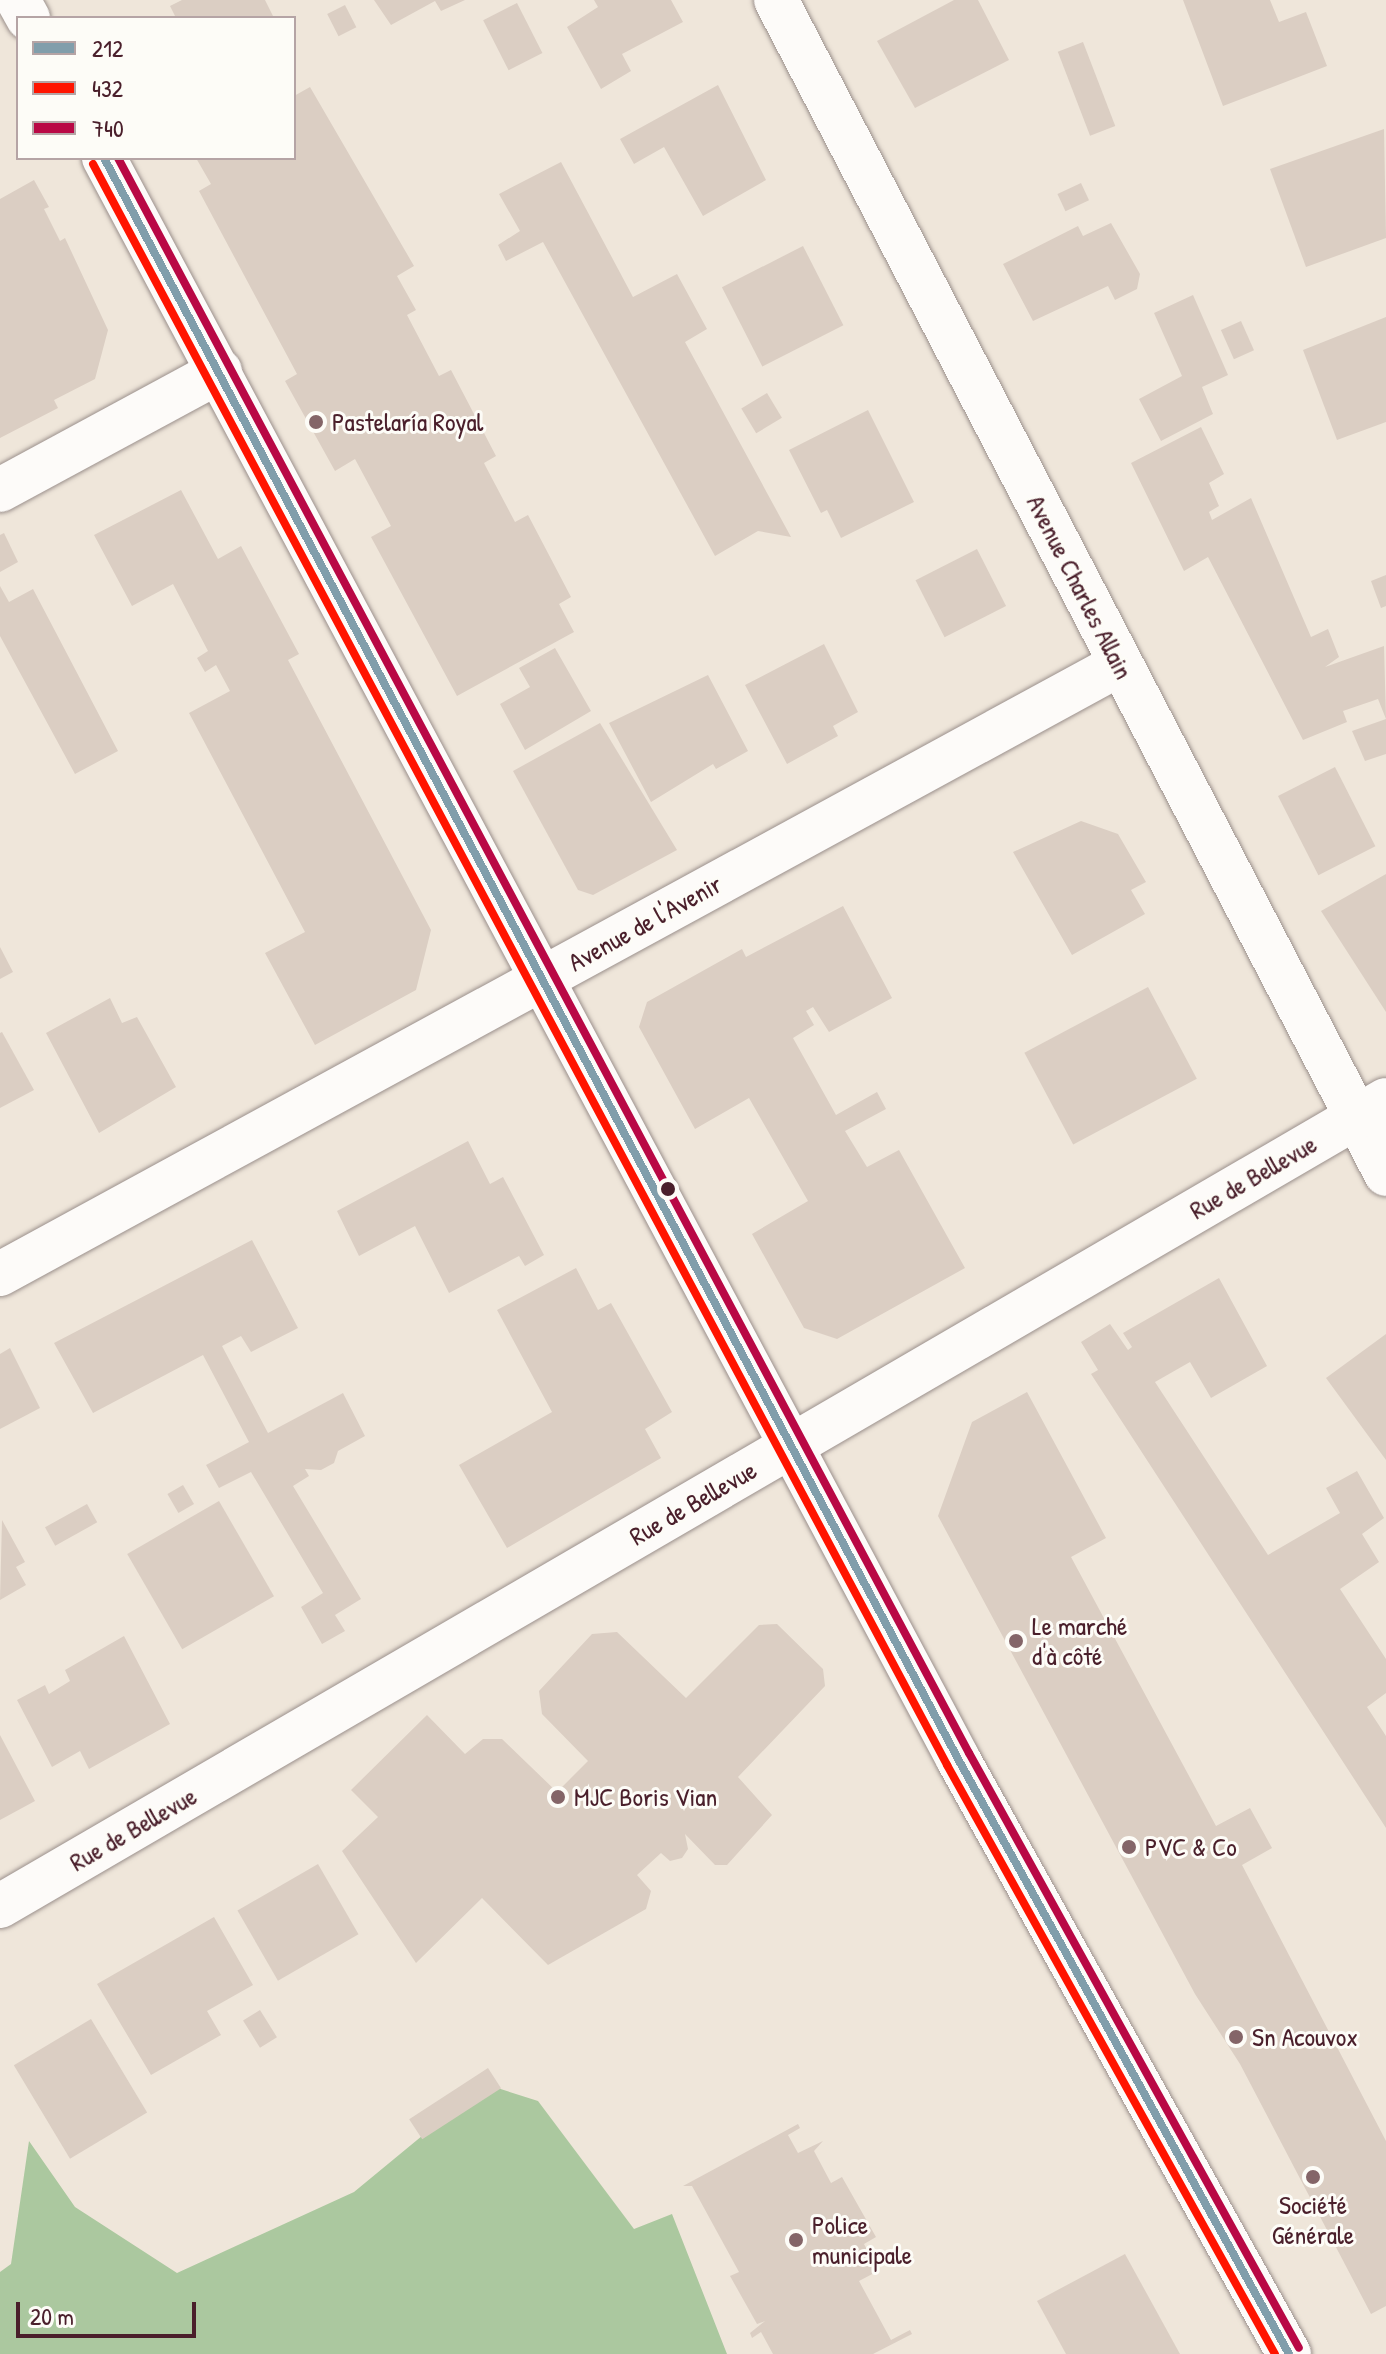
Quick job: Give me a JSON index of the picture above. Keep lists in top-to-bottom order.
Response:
{
  "streets": {
    "street": ["Avenue Charles Allain", "Avenue de l'Avenir", "Rue de Bellevue"]
  },
  "crossings": [
    ["Avenue Charles Allain", "Avenue de l'Avenir"],
    ["Avenue Charles Allain", "Rue de Bellevue"]
  ],
  "places": [
    "Pastelaría Royal",
    "Le marché d'à côté",
    "MJC Boris Vian",
    "PVC & Co",
    "Sn Acouvox",
    "Société Générale",
    "Police municipale"
  ],
  "lines": ["transit line 212", "transit line 740", "transit line 432"],
  "legend": ["212", "432", "740"],
  "scale_bar": "20 m"
}
